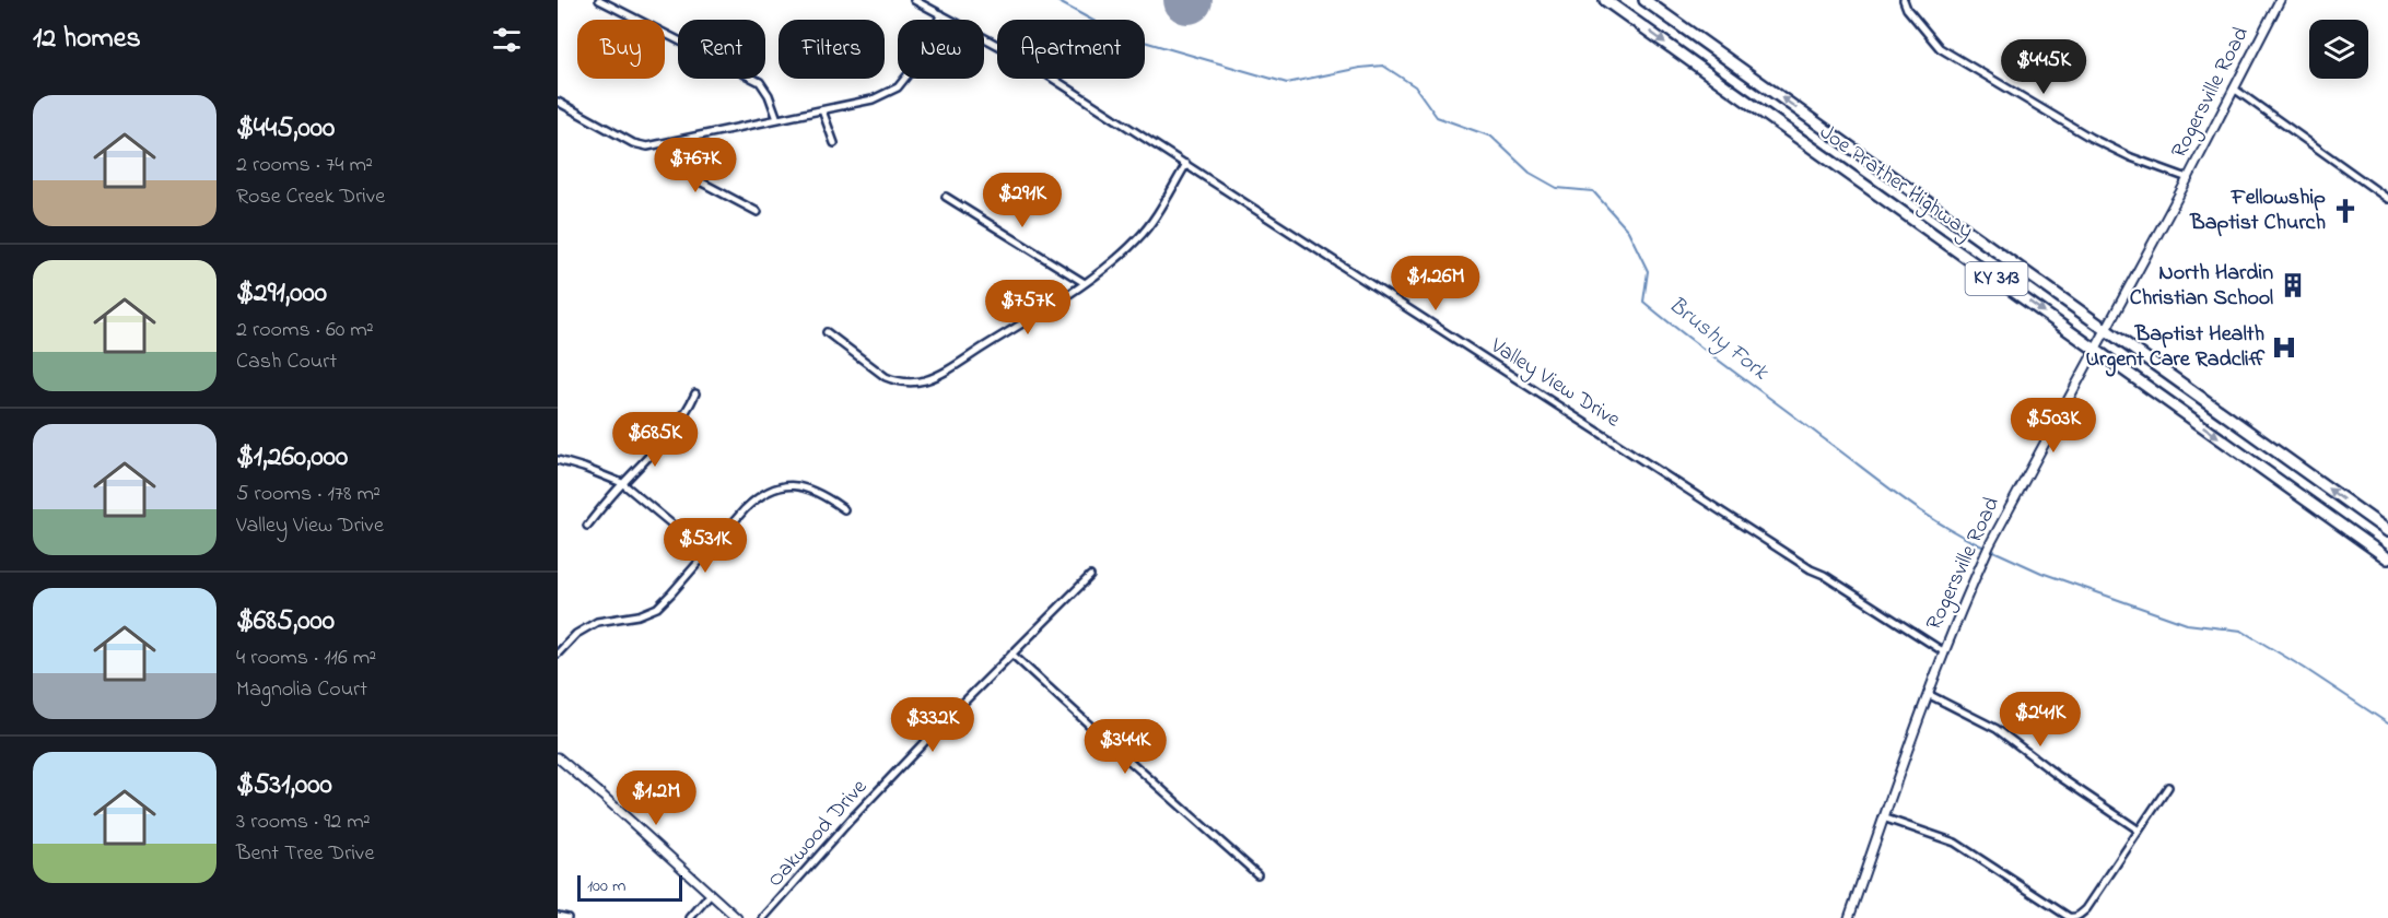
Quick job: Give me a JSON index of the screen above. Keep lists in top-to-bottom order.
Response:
{
  "streets": {
    "highway": ["Joe Prather Highway", "KY 313"],
    "street": ["Rogersville Road", "Valley View Drive", "Oakwood Drive"]
  },
  "crossings": [
    ["Rogersville Road", "Joe Prather Highway"],
    ["Rogersville Road", "Valley View Drive"]
  ],
  "water": ["Brushy Fork"],
  "places": {
    "church": ["Fellowship Baptist Church"],
    "building": ["North Hardin Christian School"],
    "hospital": ["Baptist Health Urgent Care Radcliff"]
  },
  "scale_bar": "100 m",
  "page": {
    "heading": "12 homes",
    "chip": [
      "Buy",
      "Rent",
      "Filters",
      "New",
      "Apartment"
    ],
    "price": [
      "$445K",
      "$767K",
      "$291K",
      "$1.26M",
      "$757K",
      "$503K",
      "$685K",
      "$531K",
      "$241K",
      "$332K",
      "$344K",
      "$1.2M"
    ],
    "list": [
      {
        "name": "$445,000",
        "note": "2 rooms · 74 m² · Rose Creek Drive"
      },
      {
        "name": "$291,000",
        "note": "2 rooms · 60 m² · Cash Court"
      },
      {
        "name": "$1,260,000",
        "note": "5 rooms · 178 m² · Valley View Drive"
      },
      {
        "name": "$685,000",
        "note": "4 rooms · 116 m² · Magnolia Court"
      },
      {
        "name": "$531,000",
        "note": "3 rooms · 92 m² · Bent Tree Drive"
      }
    ],
    "scale": "100 m"
  }
}
